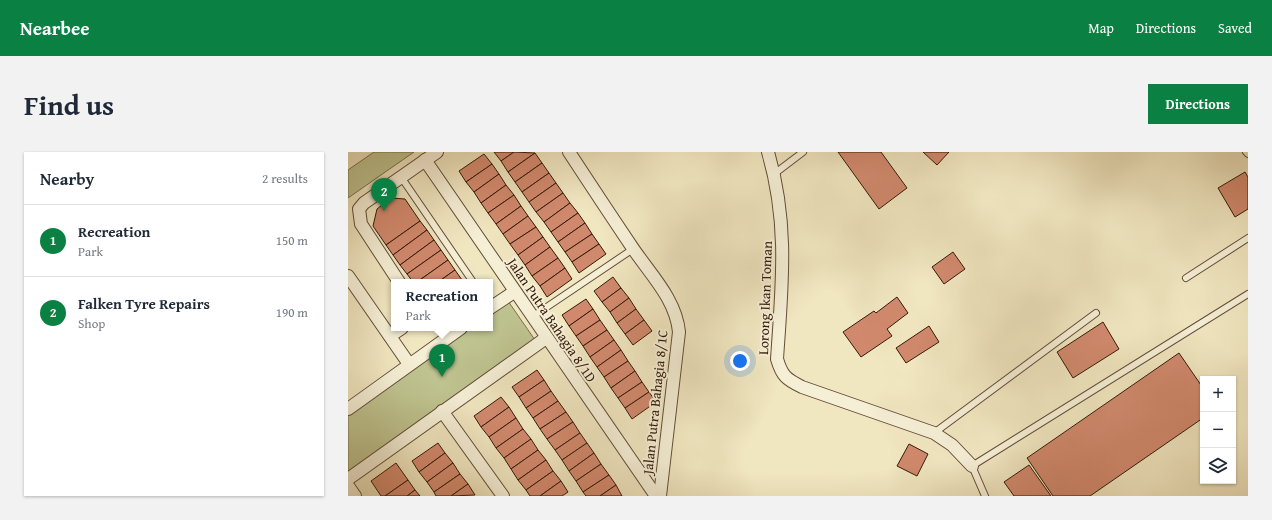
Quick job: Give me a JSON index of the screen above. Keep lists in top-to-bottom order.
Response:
{
  "streets": {
    "street": ["Lorong Ikan Toman", "Jalan Putra Bahagia 8/1D", "Jalan Putra Bahagia 8/1C"]
  },
  "page": {
    "header": "Nearbee",
    "nav": ["Map", "Directions", "Saved"],
    "title": "Find us",
    "buttons": "Directions",
    "heading": ["Nearby", "2 results"],
    "pins": ["2", "1"],
    "list": [
      {
        "mark": "1",
        "name": "Recreation",
        "note": "Park",
        "value": "150 m"
      },
      {
        "mark": "2",
        "name": "Falken Tyre Repairs",
        "note": "Shop",
        "value": "190 m"
      }
    ],
    "popup": ["Recreation", "Park"],
    "map_buttons": ["+", "−"]
  }
}
